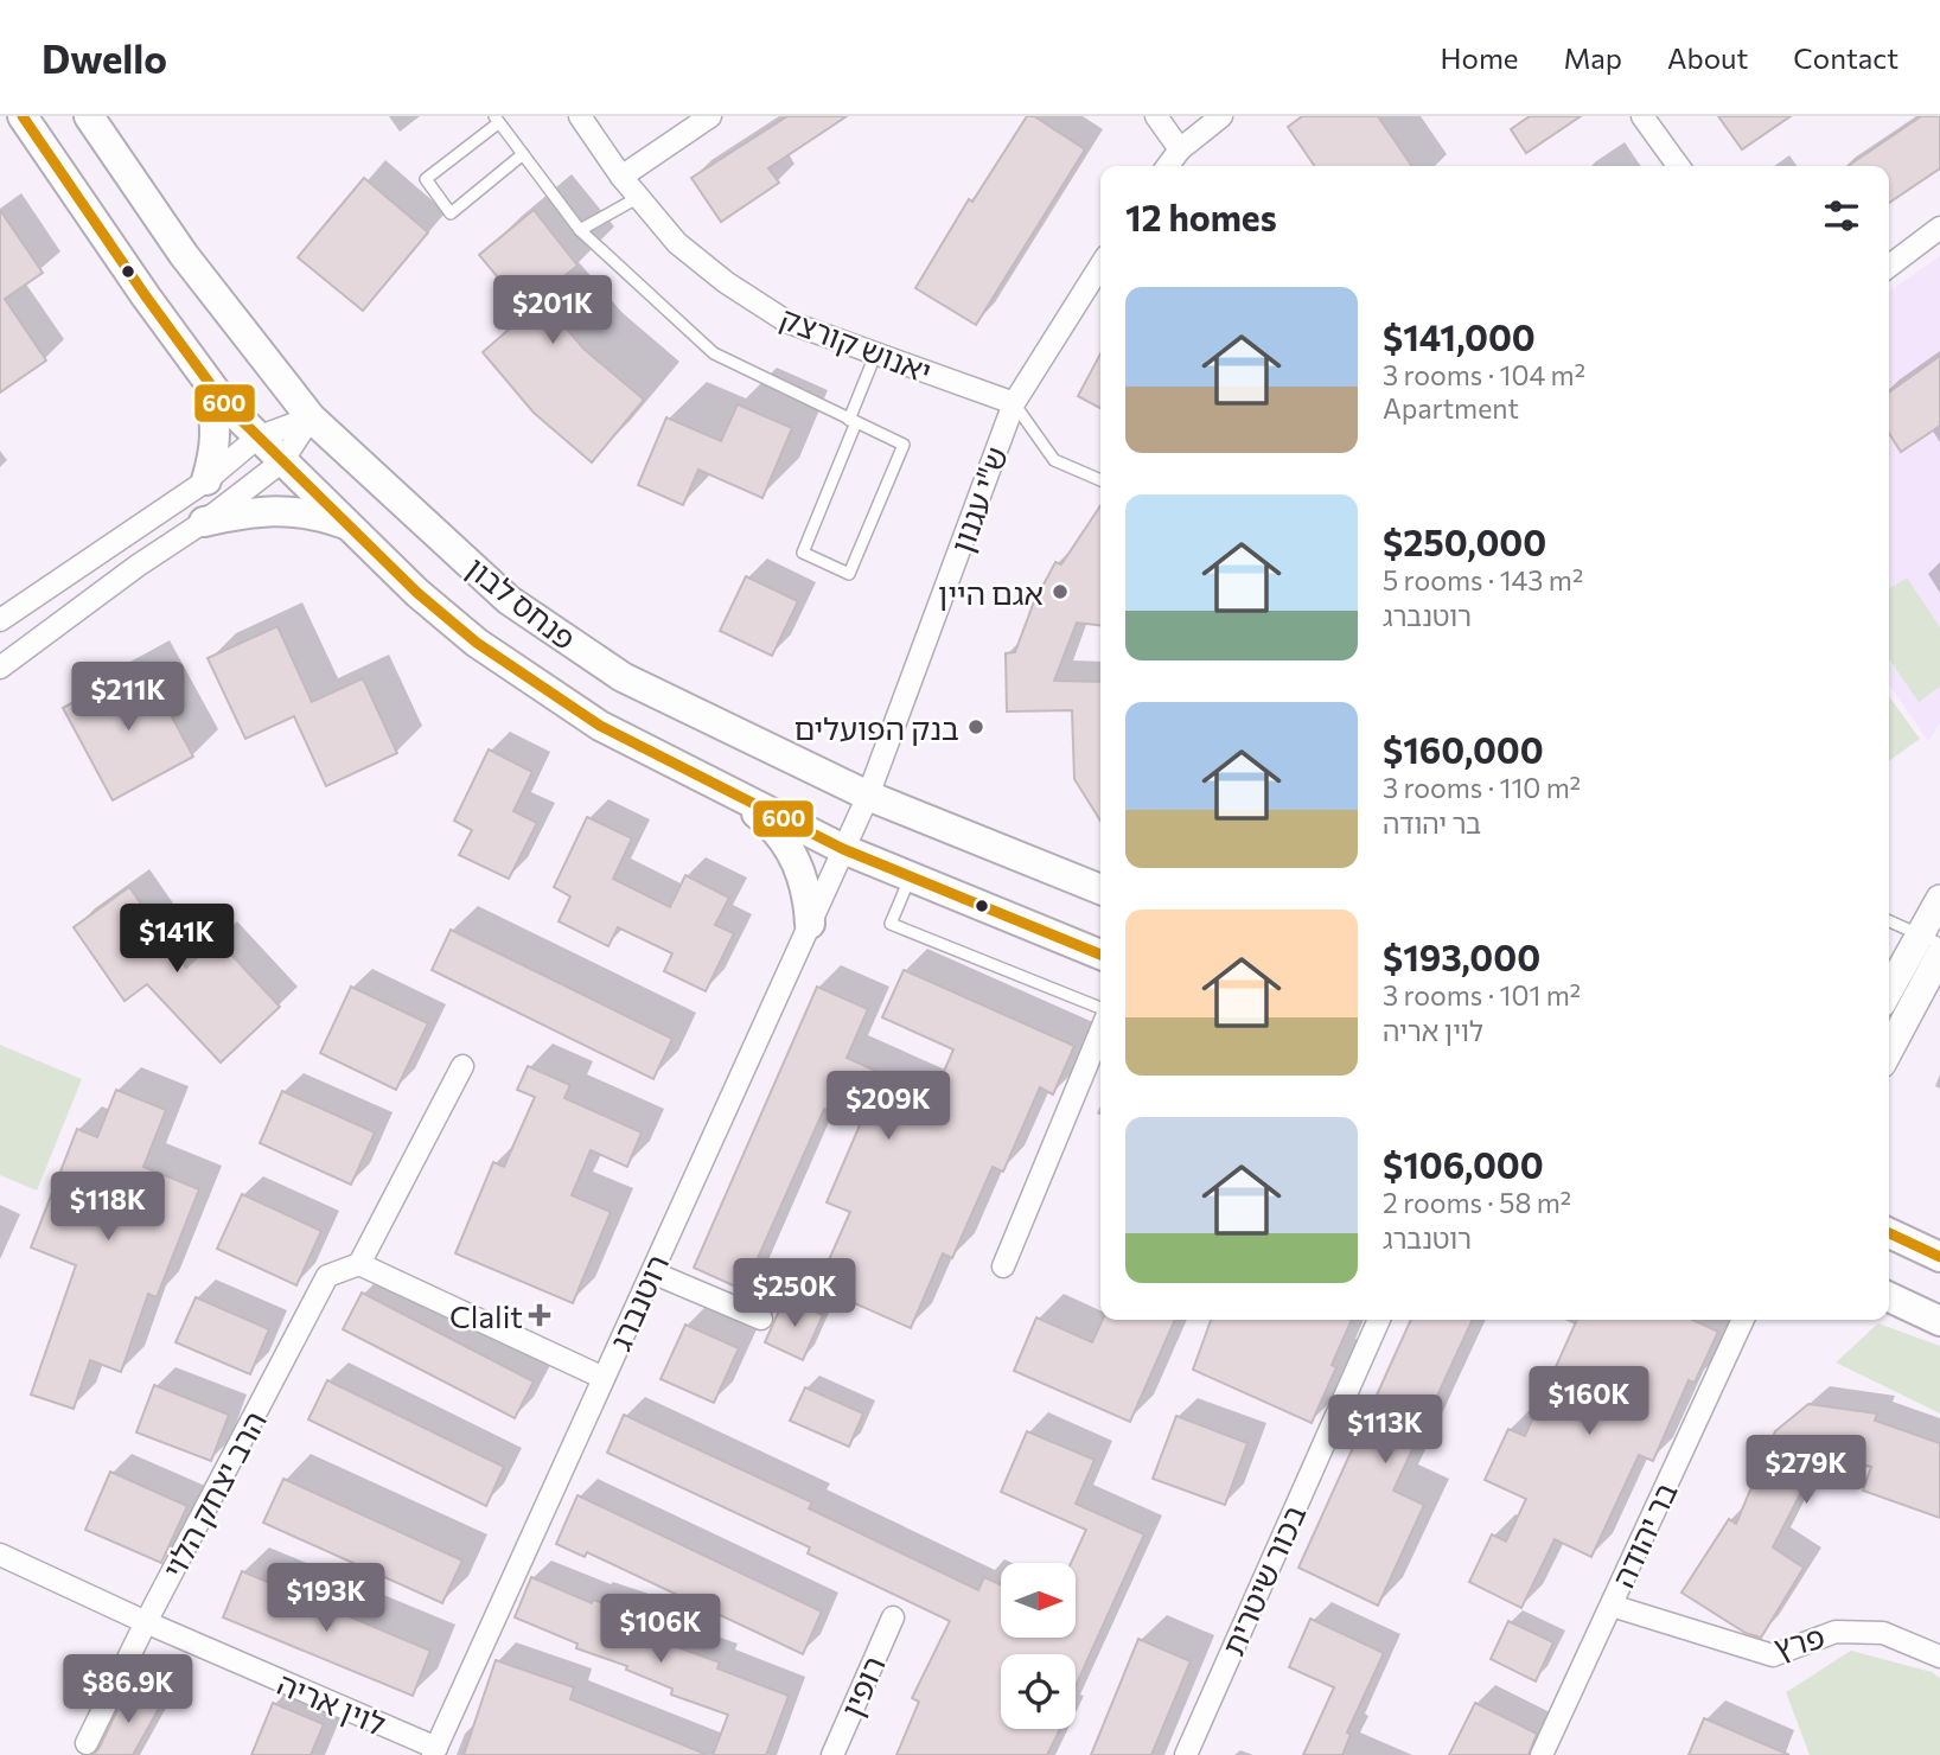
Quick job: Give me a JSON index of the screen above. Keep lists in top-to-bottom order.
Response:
{
  "streets": {
    "main road": ["פנחס לבון"],
    "street": [
      "יאנוש קורצק",
      "ש\"י עגנון",
      "רוטנברג",
      "הרב יצחק הלוי",
      "בר יהודה",
      "בכור שיטרית",
      "פרץ",
      "רופין",
      "לוין אריה"
    ]
  },
  "crossings": [
    ["יאנוש קורצק", "ש\"י עגנון"],
    ["ש\"י עגנון", "פנחס לבון"],
    ["ש\"י עגנון", "רוטנברג"],
    ["פנחס לבון", "רוטנברג"],
    ["רוטנברג", "לוין אריה"],
    ["הרב יצחק הלוי", "לוין אריה"],
    ["בר יהודה", "פרץ"]
  ],
  "places": {
    "other": ["אגם היין", "בנק הפועלים"],
    "health": ["Clalit"]
  },
  "lines": ["transit line 600"],
  "north": "right",
  "page": {
    "header": "Dwello",
    "nav": [
      "Home",
      "Map",
      "About",
      "Contact"
    ],
    "heading": "12 homes",
    "list": [
      {
        "name": "$141,000",
        "note": "3 rooms · 104 m² · Apartment"
      },
      {
        "name": "$250,000",
        "note": "5 rooms · 143 m² · רוטנברג"
      },
      {
        "name": "$160,000",
        "note": "3 rooms · 110 m² · בר יהודה"
      },
      {
        "name": "$193,000",
        "note": "3 rooms · 101 m² · לוין אריה"
      },
      {
        "name": "$106,000",
        "note": "2 rooms · 58 m² · רוטנברג"
      }
    ],
    "price": [
      "$201K",
      "$211K",
      "$141K",
      "$209K",
      "$118K",
      "$250K",
      "$160K",
      "$113K",
      "$279K",
      "$193K",
      "$106K",
      "$86.9K"
    ]
  }
}
